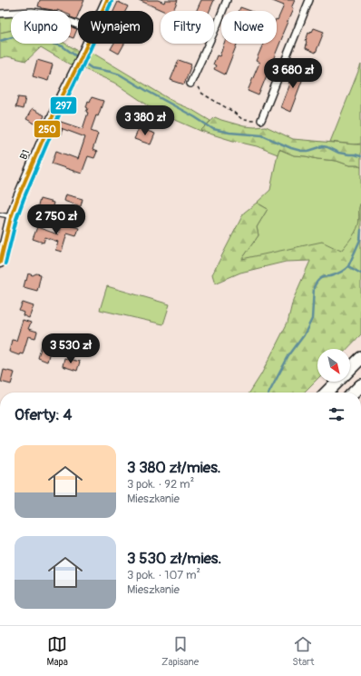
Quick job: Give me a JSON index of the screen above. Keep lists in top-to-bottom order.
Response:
{
  "streets": {
    "street": ["B1"]
  },
  "lines": ["transit line 250", "transit line 297"],
  "north": "bottom right",
  "page": {
    "chip": [
      "Kupno",
      "Wynajem",
      "Filtry",
      "Nowe"
    ],
    "price": [
      "3 680 zł",
      "3 380 zł",
      "2 750 zł",
      "3 530 zł"
    ],
    "heading": "Oferty: 4",
    "list": [
      {
        "name": "3 380 zł/mies.",
        "note": "3 pok. · 92 m² · Mieszkanie"
      },
      {
        "name": "3 530 zł/mies.",
        "note": "3 pok. · 107 m² · Mieszkanie"
      }
    ],
    "tabs": ["Mapa", "Zapisane", "Start"]
  }
}
